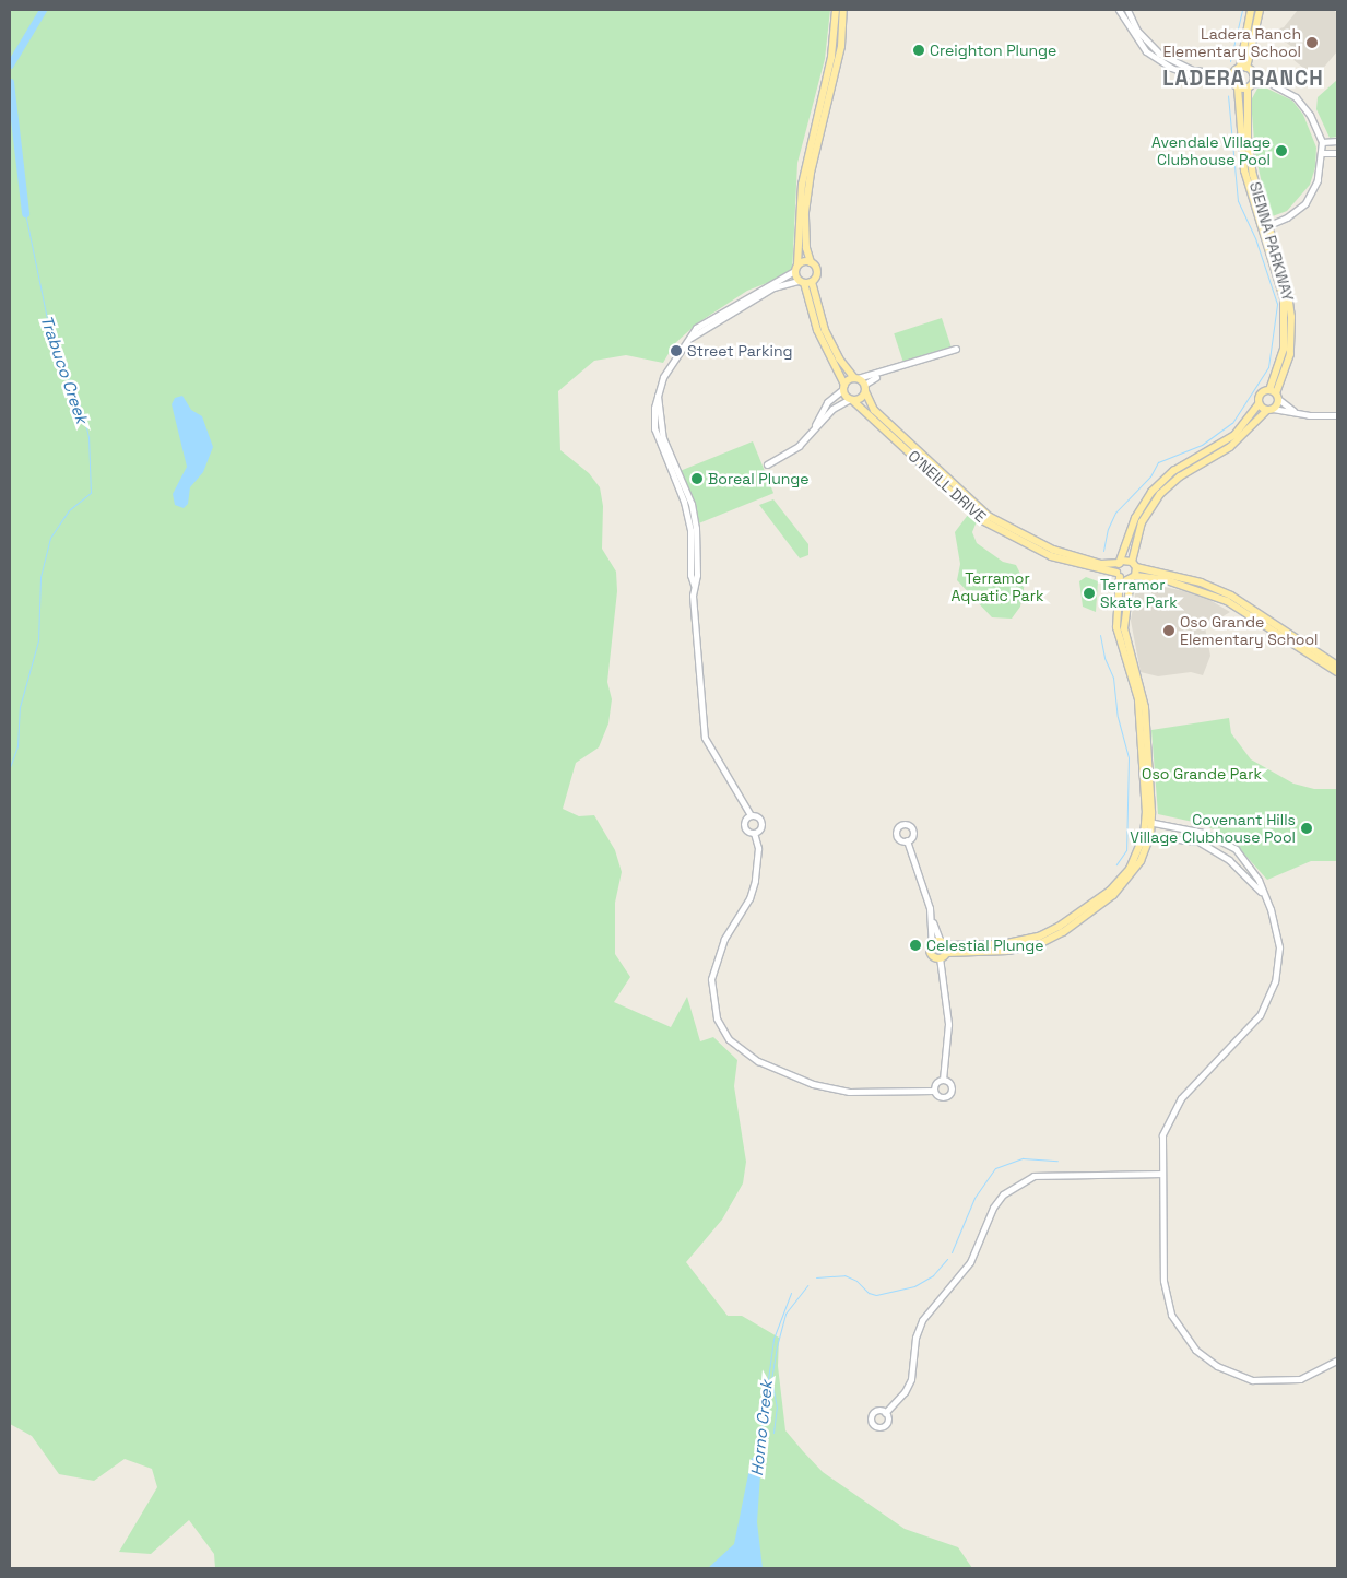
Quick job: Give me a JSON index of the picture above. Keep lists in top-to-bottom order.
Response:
{
  "streets": {
    "main road": ["SIENNA PARKWAY", "O'NEILL DRIVE"]
  },
  "crossings": [
    ["SIENNA PARKWAY", "O'NEILL DRIVE"]
  ],
  "districts": ["LADERA RANCH"],
  "water": ["Trabuco Creek", "Horno Creek"],
  "parks": ["Terramor Aquatic Park", "Oso Grande Park"],
  "places": [
    "Ladera Ranch Elementary School",
    "Creighton Plunge",
    "Avendale Village Clubhouse Pool",
    "Street Parking",
    "Boreal Plunge",
    "Terramor Skate Park",
    "Oso Grande Elementary School",
    "Covenant Hills Village Clubhouse Pool",
    "Celestial Plunge"
  ]
}
